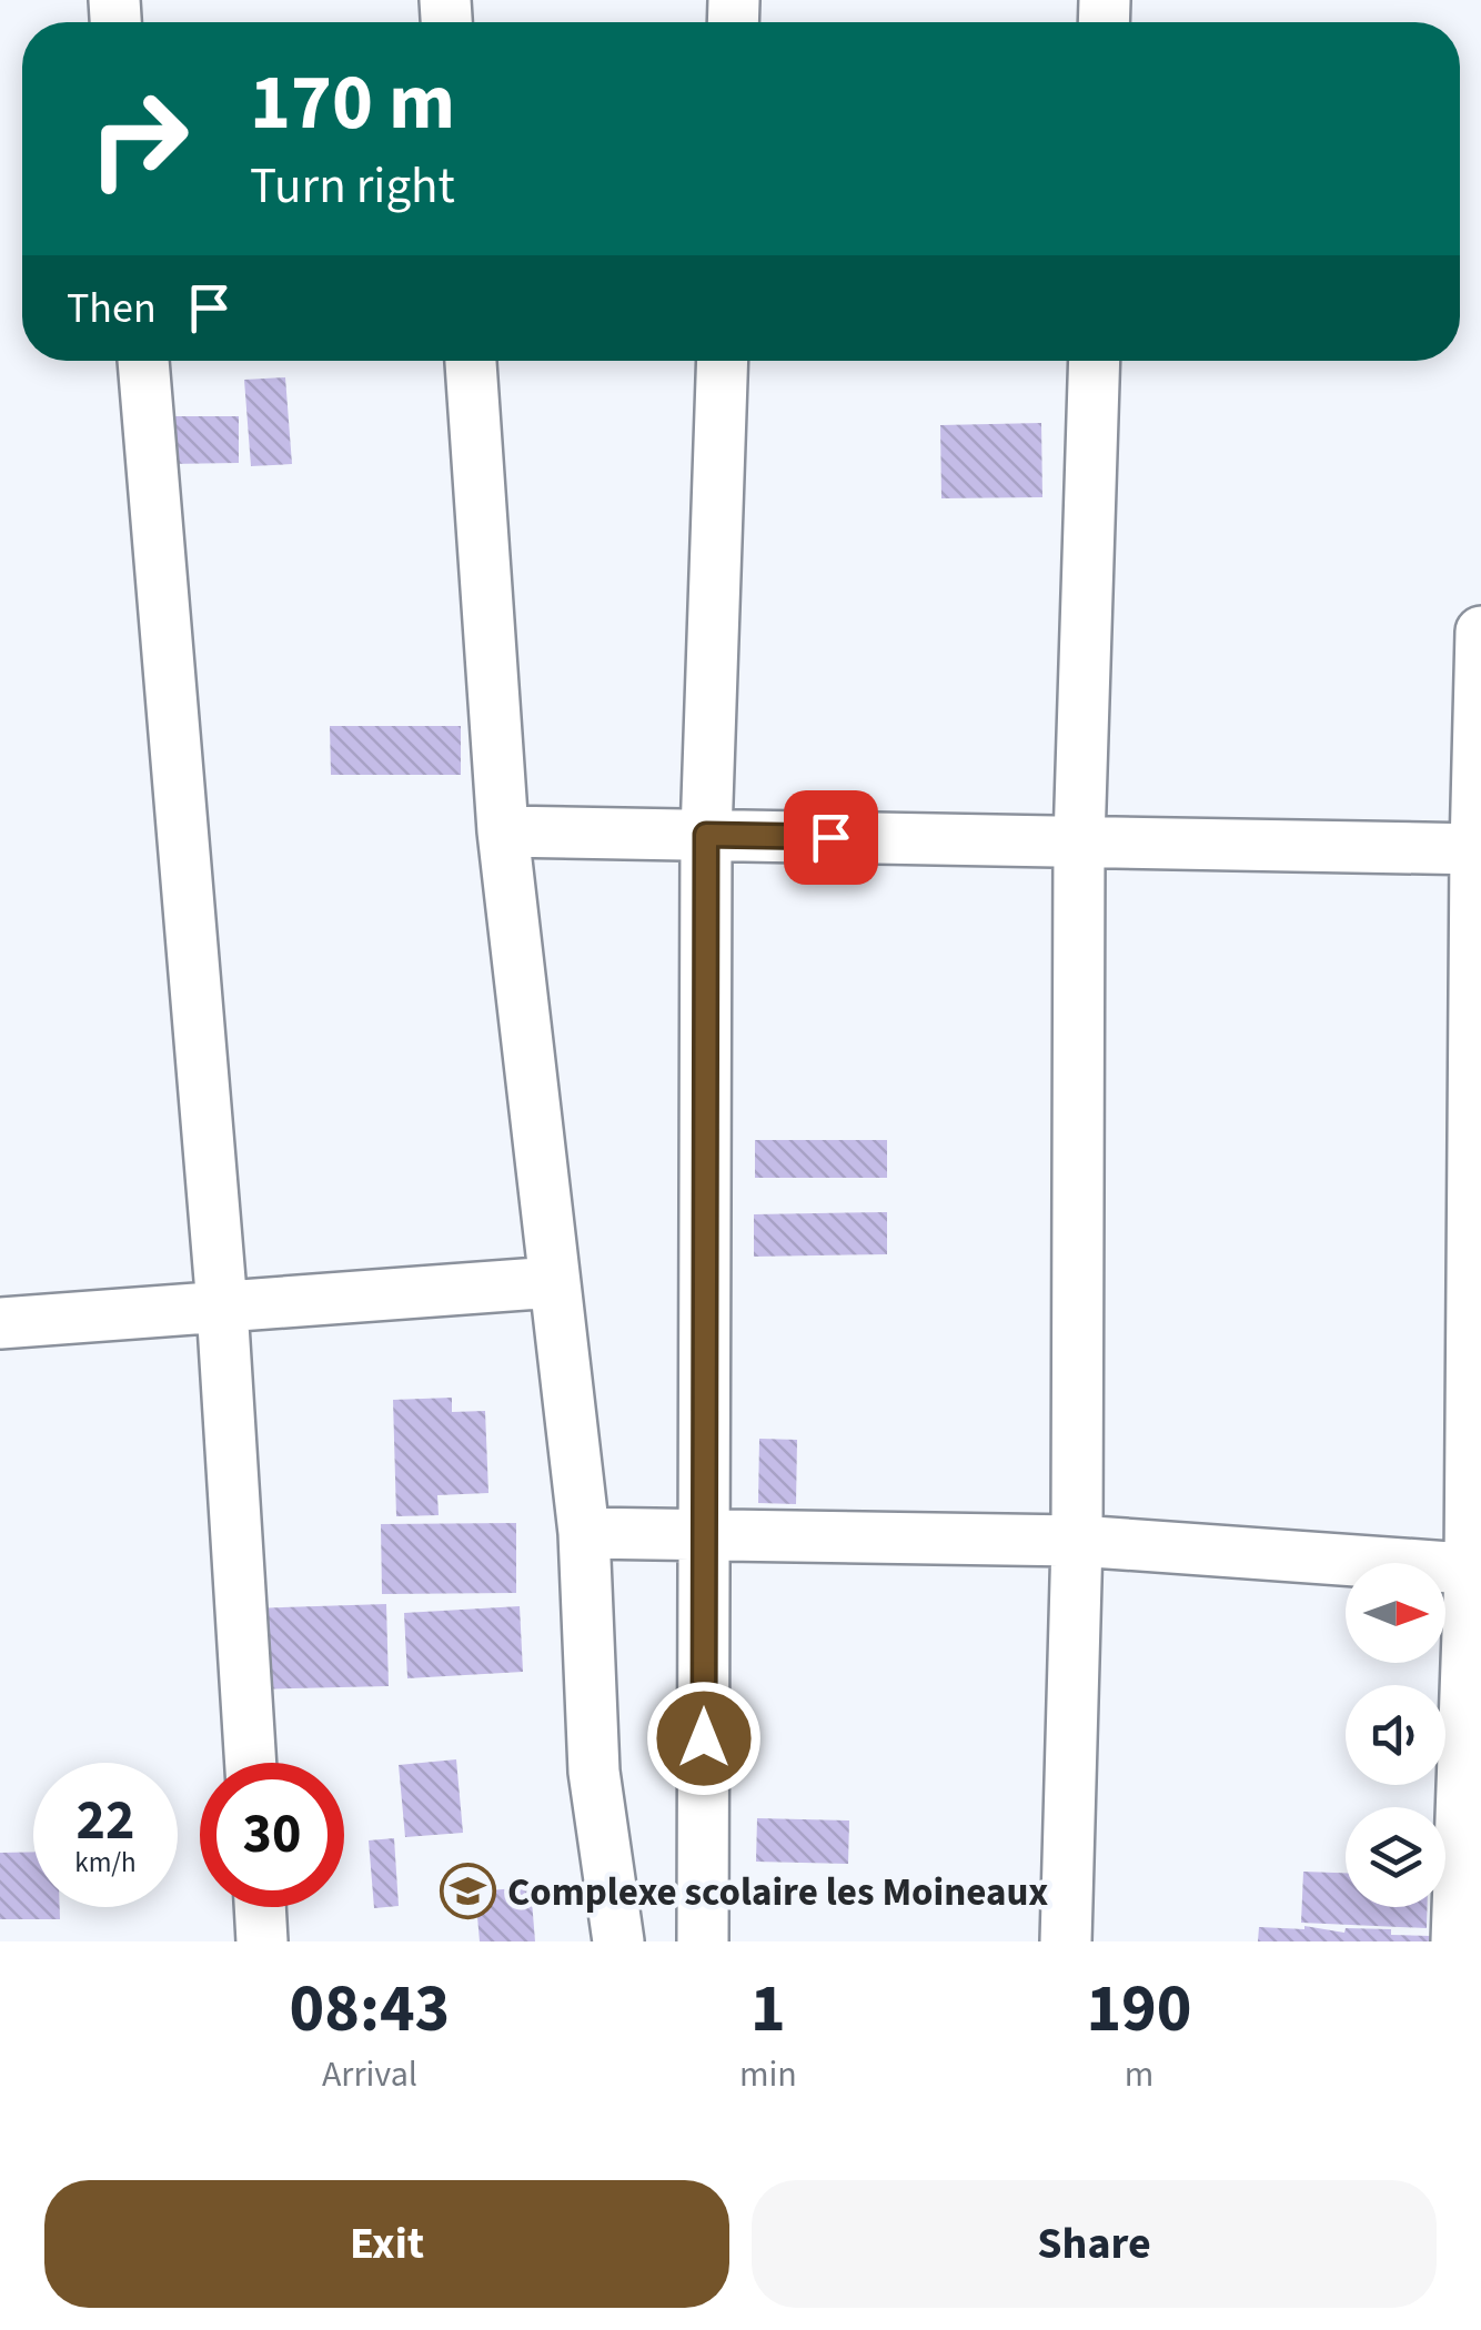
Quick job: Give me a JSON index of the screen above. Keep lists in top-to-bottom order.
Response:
{
  "places": {
    "school or university": ["Complexe scolaire les Moineaux"]
  },
  "north": "right",
  "page": {
    "turn": ["170 m", "Turn right"],
    "then": "Then",
    "speed": "22 km/h",
    "limit": "30",
    "eta": [
      "08:43",
      "Arrival",
      "1",
      "min",
      "190",
      "m"
    ],
    "buttons": ["Exit", "Share"]
  }
}
